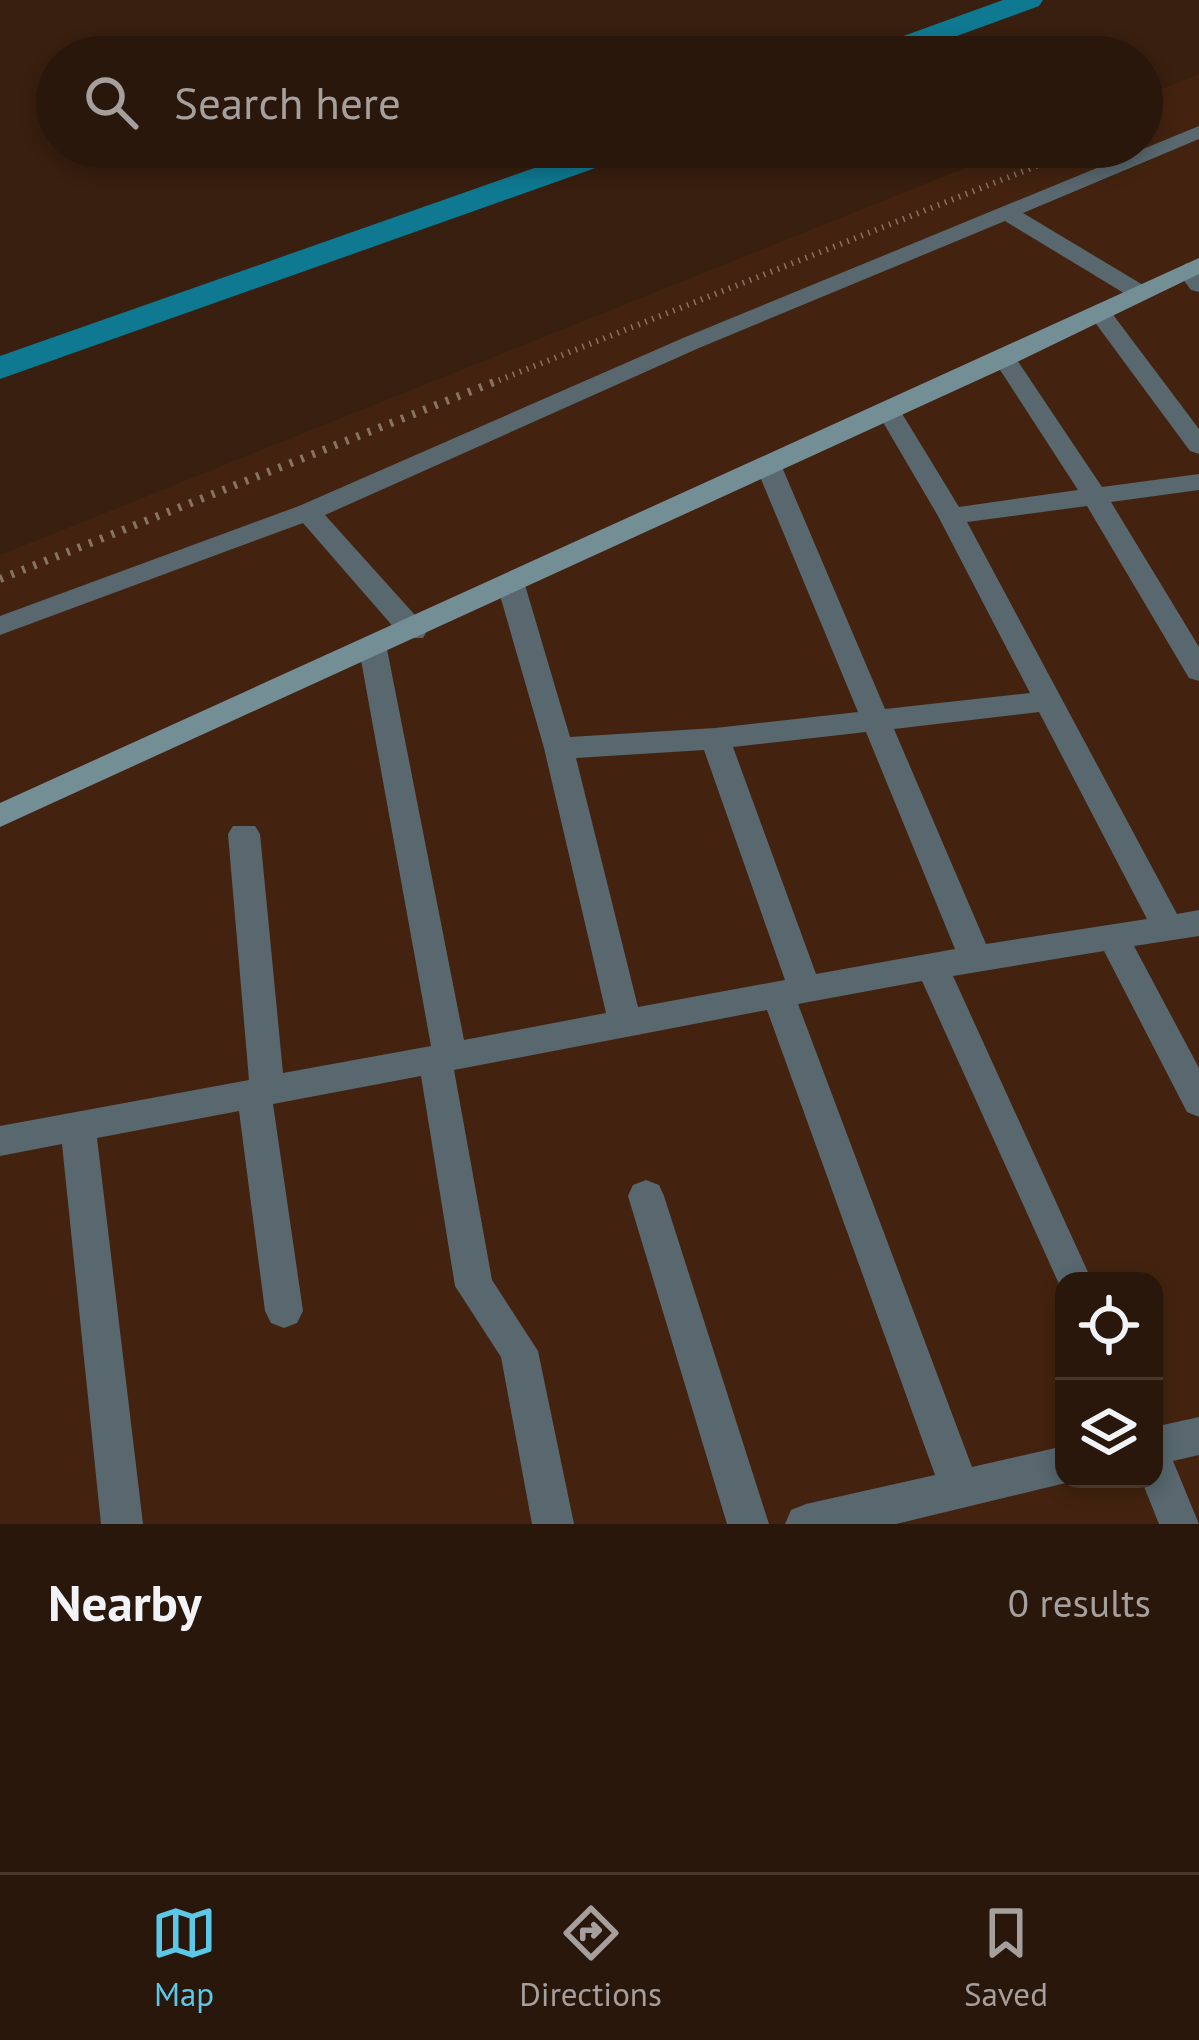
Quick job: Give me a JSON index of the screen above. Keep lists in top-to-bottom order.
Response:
{
  "page": {
    "search": "Search here",
    "heading": ["Nearby", "0 results"],
    "nav": ["Map", "Directions", "Saved"]
  }
}
